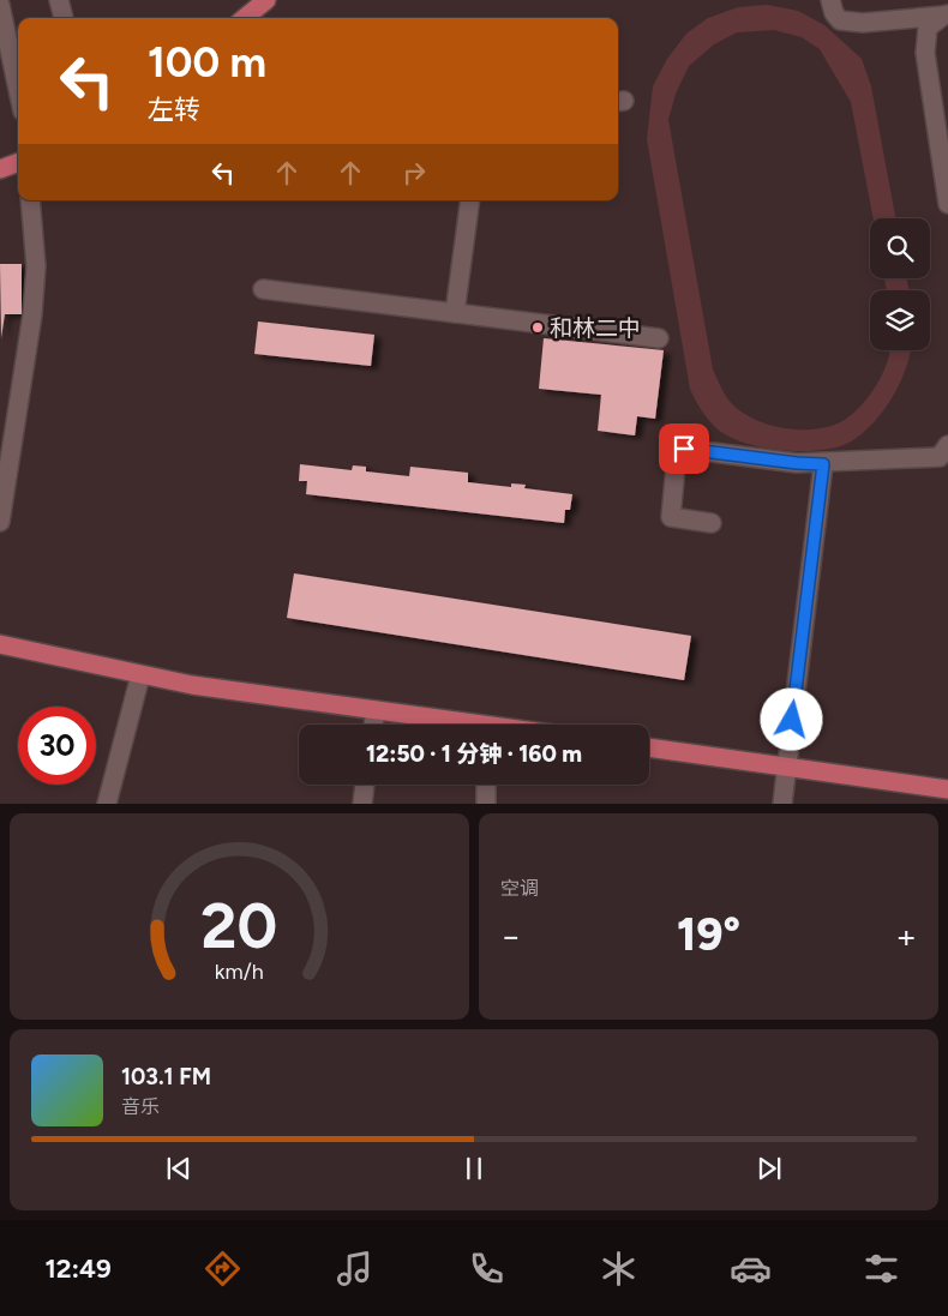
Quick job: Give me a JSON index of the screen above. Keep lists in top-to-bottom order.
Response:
{
  "places": ["和林二中"],
  "page": {
    "turn": ["100 m", "左转"],
    "limit": "30",
    "trip": "12:50 · 1 分钟 · 160 m",
    "tile": "空调",
    "heat": ["−", "19°", "+"],
    "song": ["103.1 FM", "音乐"],
    "tabs": "12:49",
    "gauge": ["20", "km/h"]
  }
}
